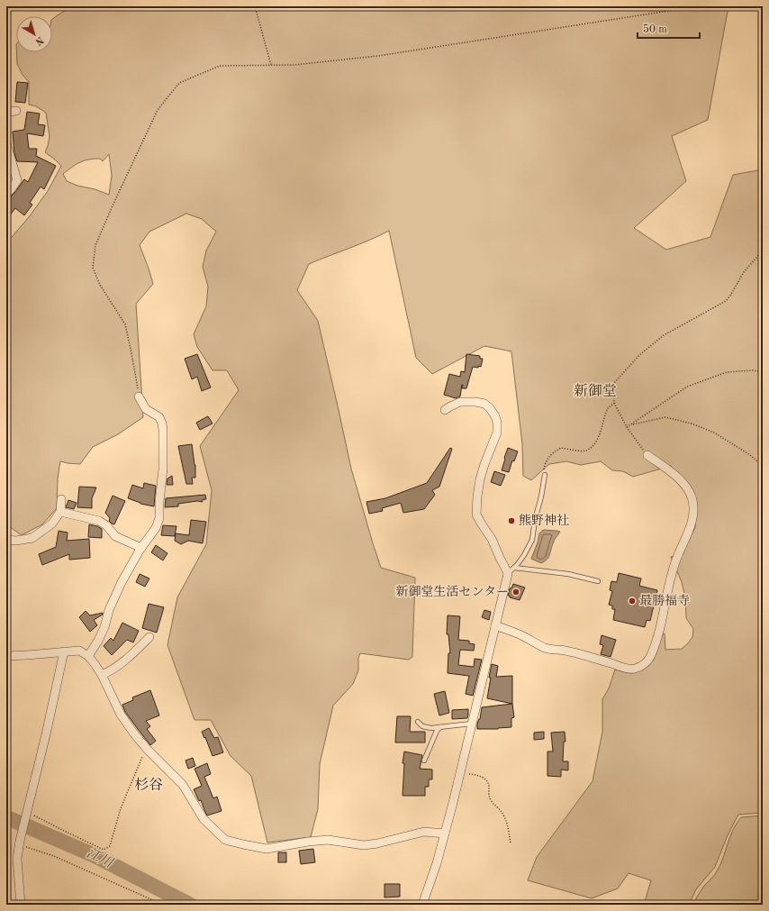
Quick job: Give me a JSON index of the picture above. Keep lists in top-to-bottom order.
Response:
{
  "districts": ["新御堂", "杉谷"],
  "water": ["江川"],
  "places": ["熊野神社", "新御堂生活センター", "最勝福寺"],
  "scale_bar": "50 m",
  "north": "bottom right"
}
